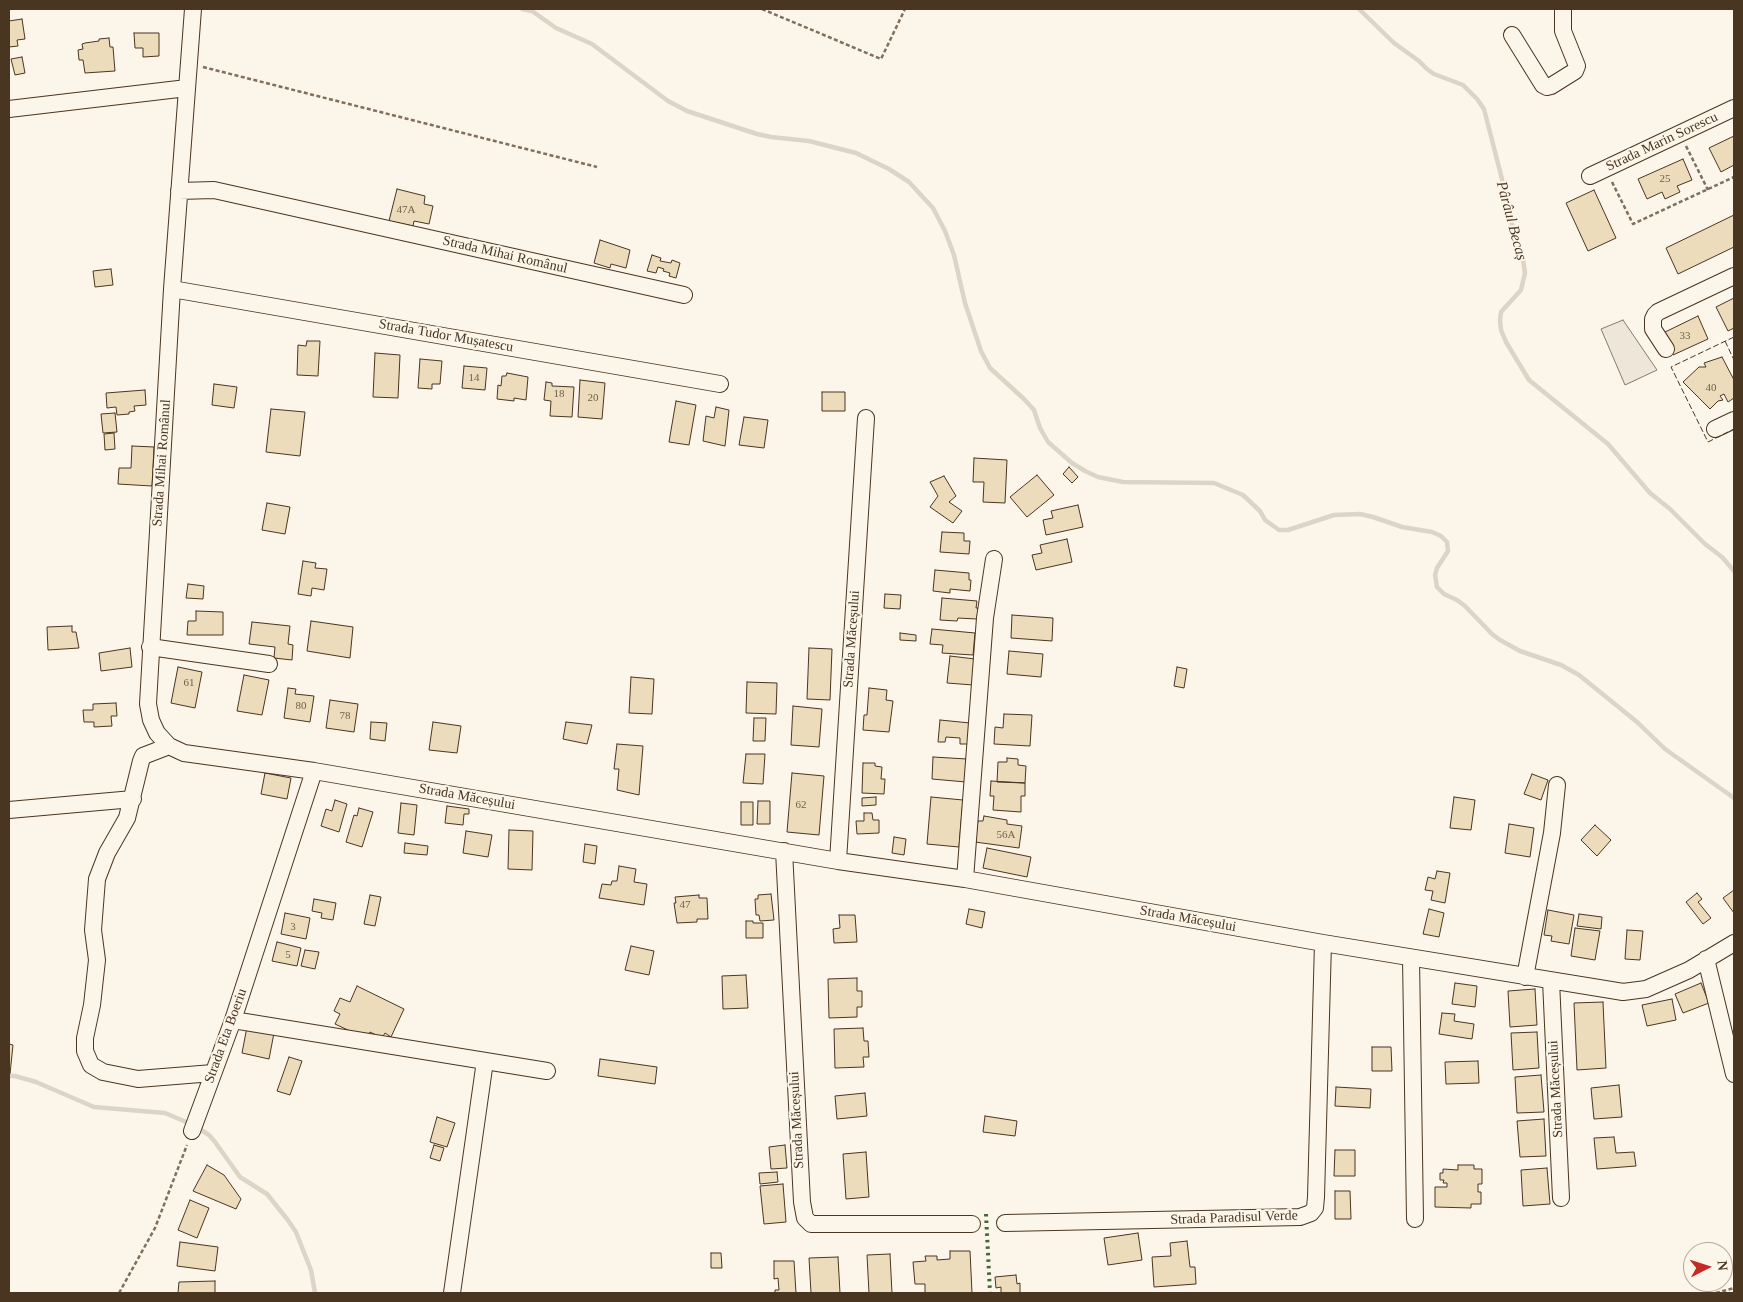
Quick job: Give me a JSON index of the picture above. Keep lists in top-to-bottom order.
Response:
{
  "streets": {
    "street": [
      "Strada Marin Sorescu",
      "Strada Mihai Românul",
      "Strada Tudor Mușatescu",
      "Strada Măceșului",
      "Strada Eta Boeriu",
      "Strada Paradisul Verde"
    ]
  },
  "crossings": [
    ["Strada Mihai Românul", "Strada Tudor Mușatescu"],
    ["Strada Mihai Românul", "Strada Măceșului"],
    ["Strada Măceșului", "Strada Eta Boeriu"],
    ["Strada Măceșului", "Strada Paradisul Verde"]
  ],
  "water": ["Pârâul Becaș"],
  "house_numbers": [
    "25",
    "47A",
    "33",
    "14",
    "40",
    "18",
    "20",
    "61",
    "80",
    "78",
    "62",
    "56A",
    "47",
    "3",
    "5"
  ],
  "north": "right"
}
